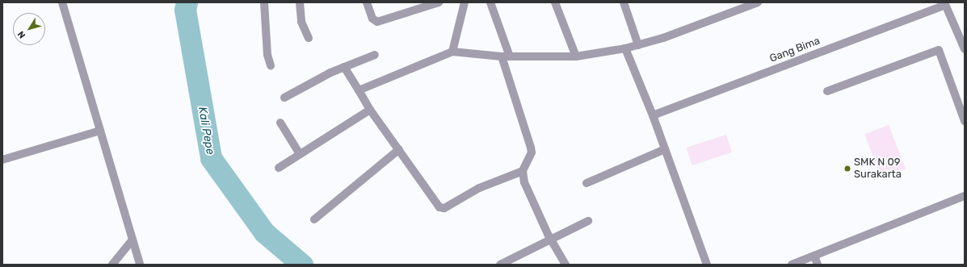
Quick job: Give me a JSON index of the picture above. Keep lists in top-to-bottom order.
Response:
{
  "streets": {
    "street": ["Gang Bima"]
  },
  "water": ["Kali Pepe"],
  "places": ["SMK N 09 Surakarta"],
  "north": "bottom left"
}
